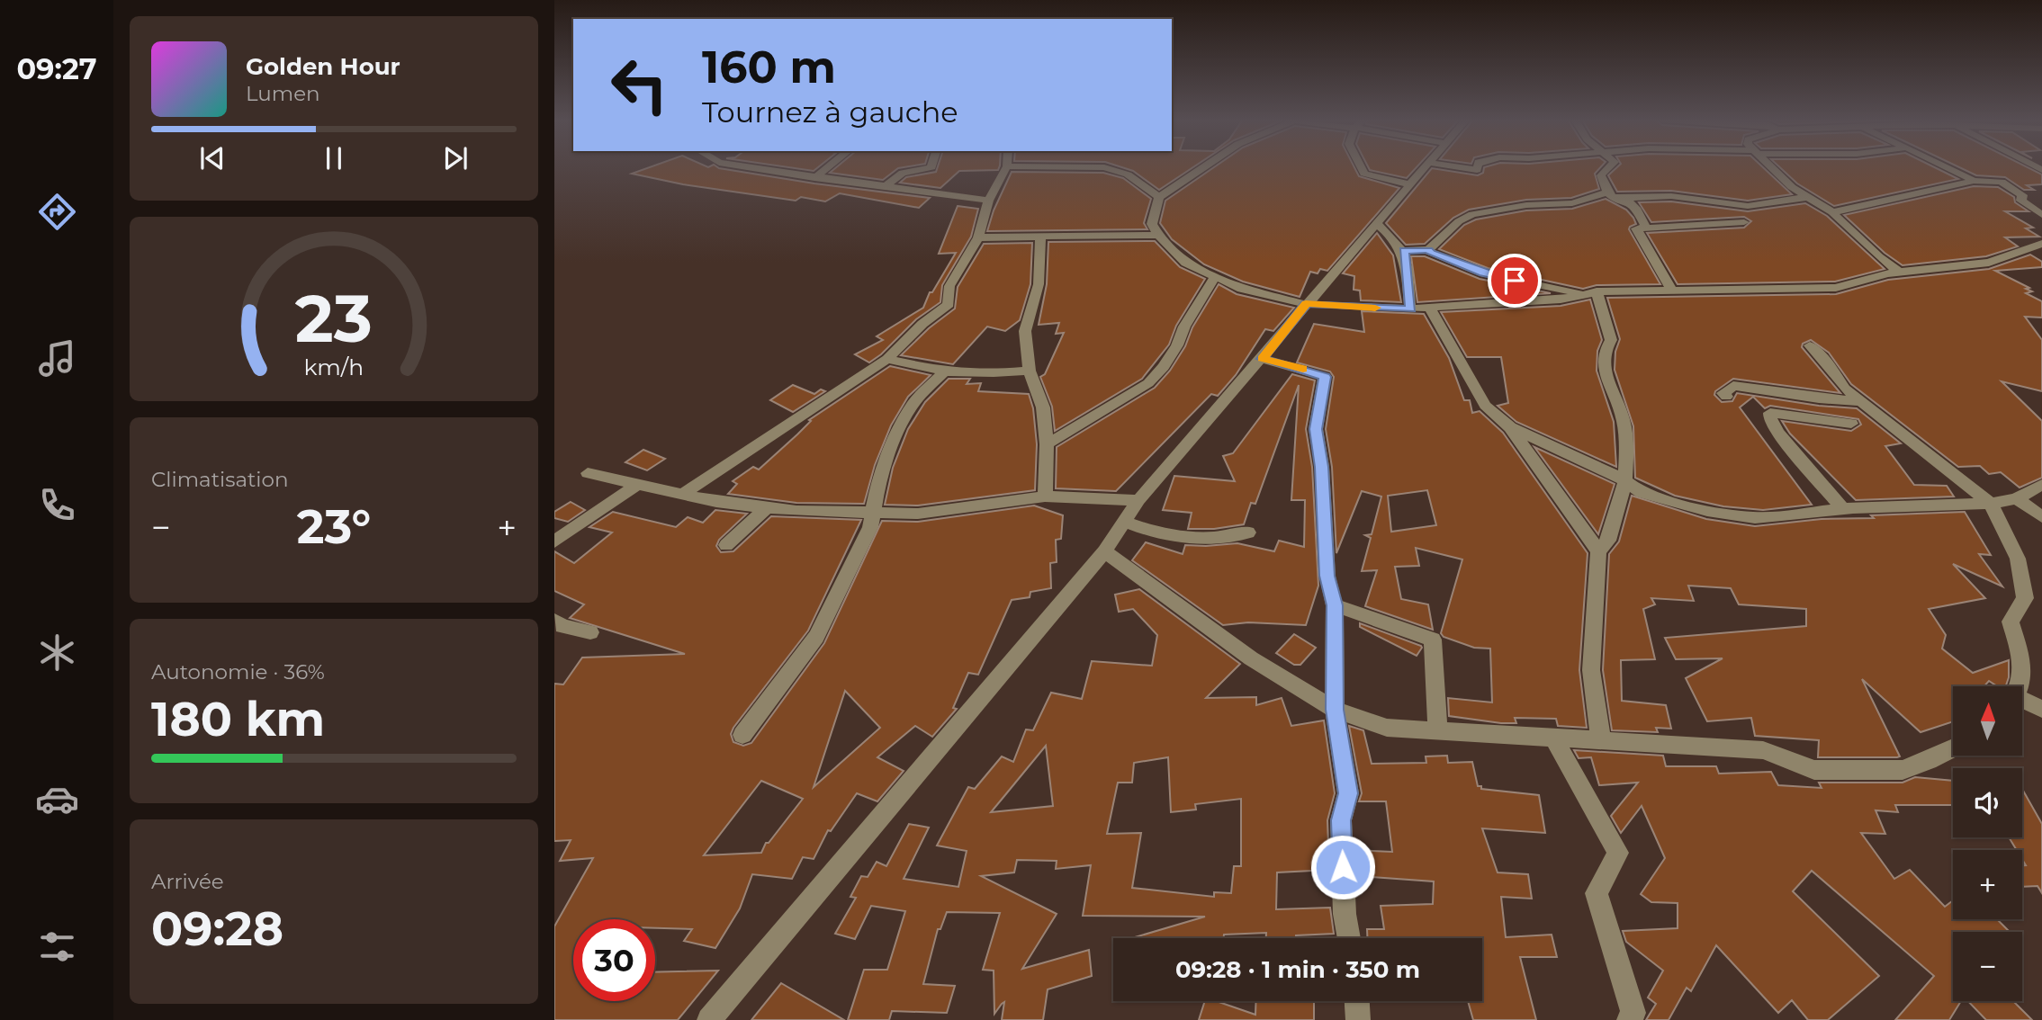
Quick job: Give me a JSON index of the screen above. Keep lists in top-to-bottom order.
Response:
{
  "north": "top",
  "page": {
    "tabs": "09:27",
    "turn": ["160 m", "Tournez à gauche"],
    "song": ["Golden Hour", "Lumen"],
    "tile": [
      "Climatisation",
      ["Autonomie · 36%", "180 km"],
      ["Arrivée", "09:28"]
    ],
    "heat": ["−", "23°", "+"],
    "map_buttons": ["+", "−"],
    "limit": "30",
    "trip": "09:28 · 1 min · 350 m",
    "gauge": ["23", "km/h"]
  }
}
